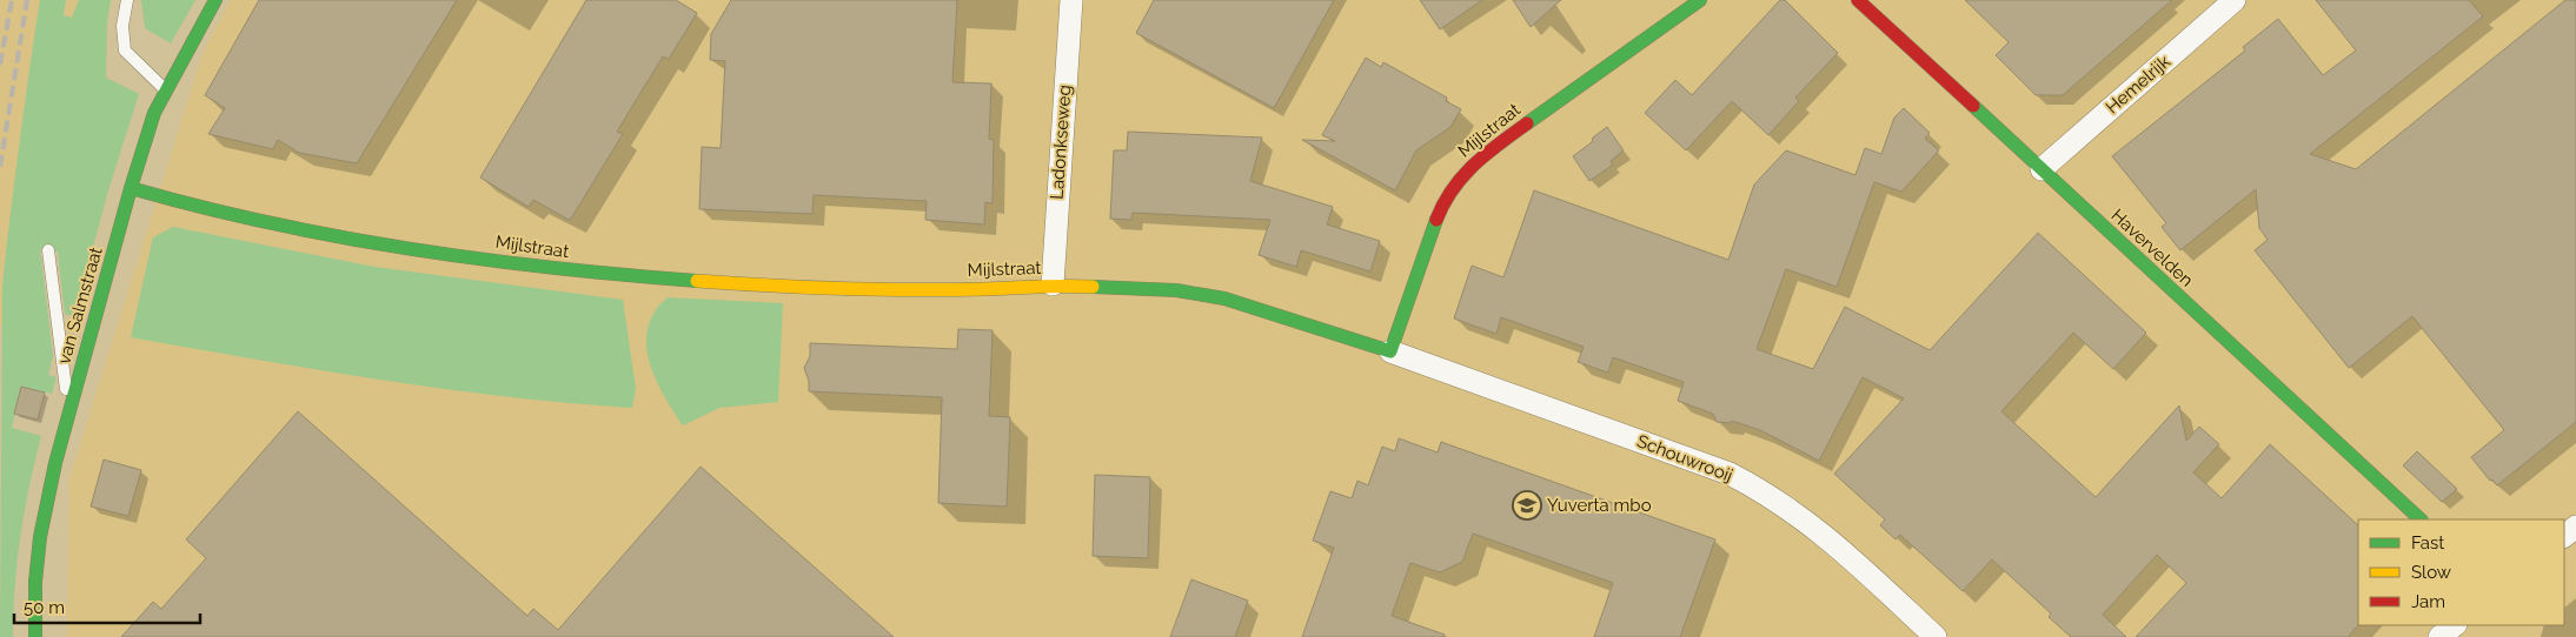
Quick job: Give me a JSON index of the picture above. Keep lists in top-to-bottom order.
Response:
{
  "streets": {
    "main road": ["Mijlstraat", "Havervelden", "van Salmstraat"],
    "street": ["Hemelrijk", "Ladonkseweg", "Schouwrooij"]
  },
  "crossings": [
    ["Hemelrijk", "Havervelden"],
    ["Mijlstraat", "Ladonkseweg"],
    ["Mijlstraat", "van Salmstraat"],
    ["Mijlstraat", "Schouwrooij"]
  ],
  "places": {
    "school or university": ["Yuverta mbo"]
  },
  "legend": ["Fast", "Slow", "Jam"],
  "scale_bar": "50 m"
}
